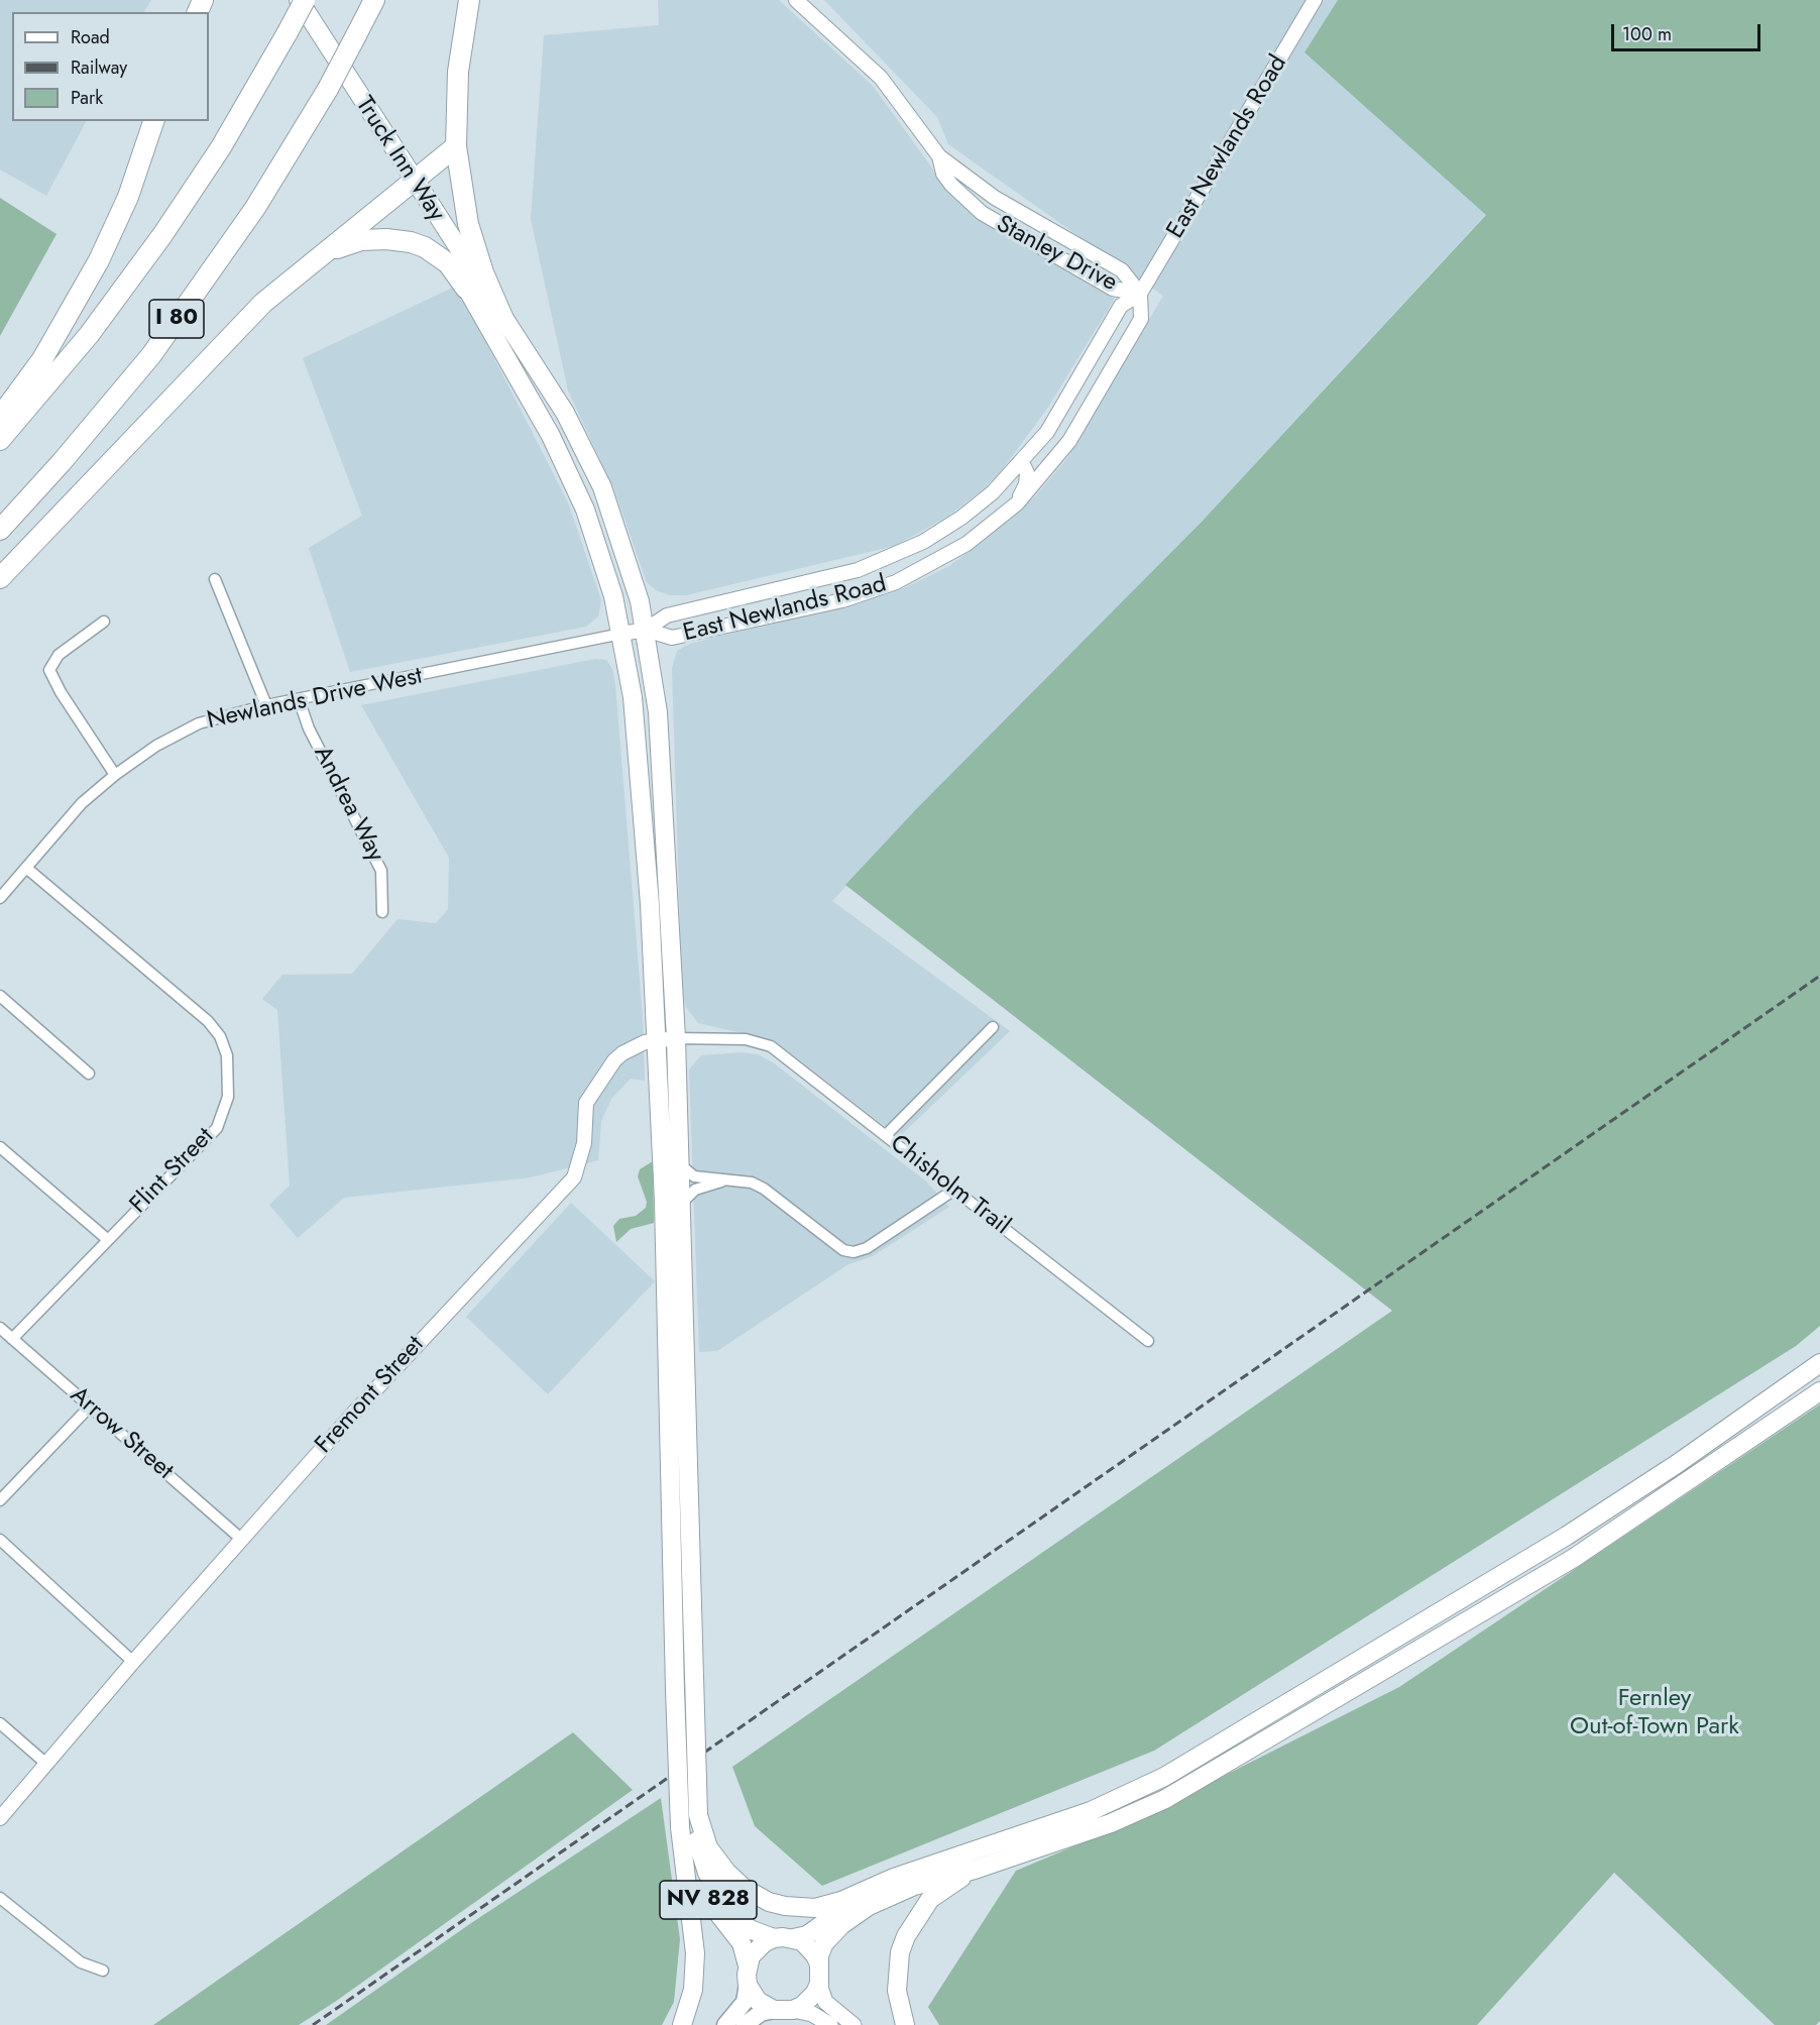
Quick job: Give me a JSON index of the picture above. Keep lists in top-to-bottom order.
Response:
{
  "streets": {
    "highway": ["Truck Inn Way", "I 80", "NV 828"],
    "street": [
      "East Newlands Road",
      "Stanley Drive",
      "Newlands Drive West",
      "Andrea Way",
      "Flint Street",
      "Chisholm Trail",
      "Fremont Street",
      "Arrow Street"
    ]
  },
  "crossings": [
    ["East Newlands Road", "Truck Inn Way"],
    ["East Newlands Road", "Stanley Drive"],
    ["East Newlands Road", "Newlands Drive West"],
    ["Truck Inn Way", "Fremont Street"],
    ["Truck Inn Way", "NV 828"],
    ["Newlands Drive West", "Andrea Way"],
    ["Newlands Drive West", "Flint Street"],
    ["Flint Street", "Arrow Street"],
    ["Chisholm Trail", "Fremont Street"],
    ["Fremont Street", "Arrow Street"]
  ],
  "parks": ["Fernley Out-of-Town Park"],
  "legend": ["Road", "Railway", "Park"],
  "scale_bar": "100 m"
}
